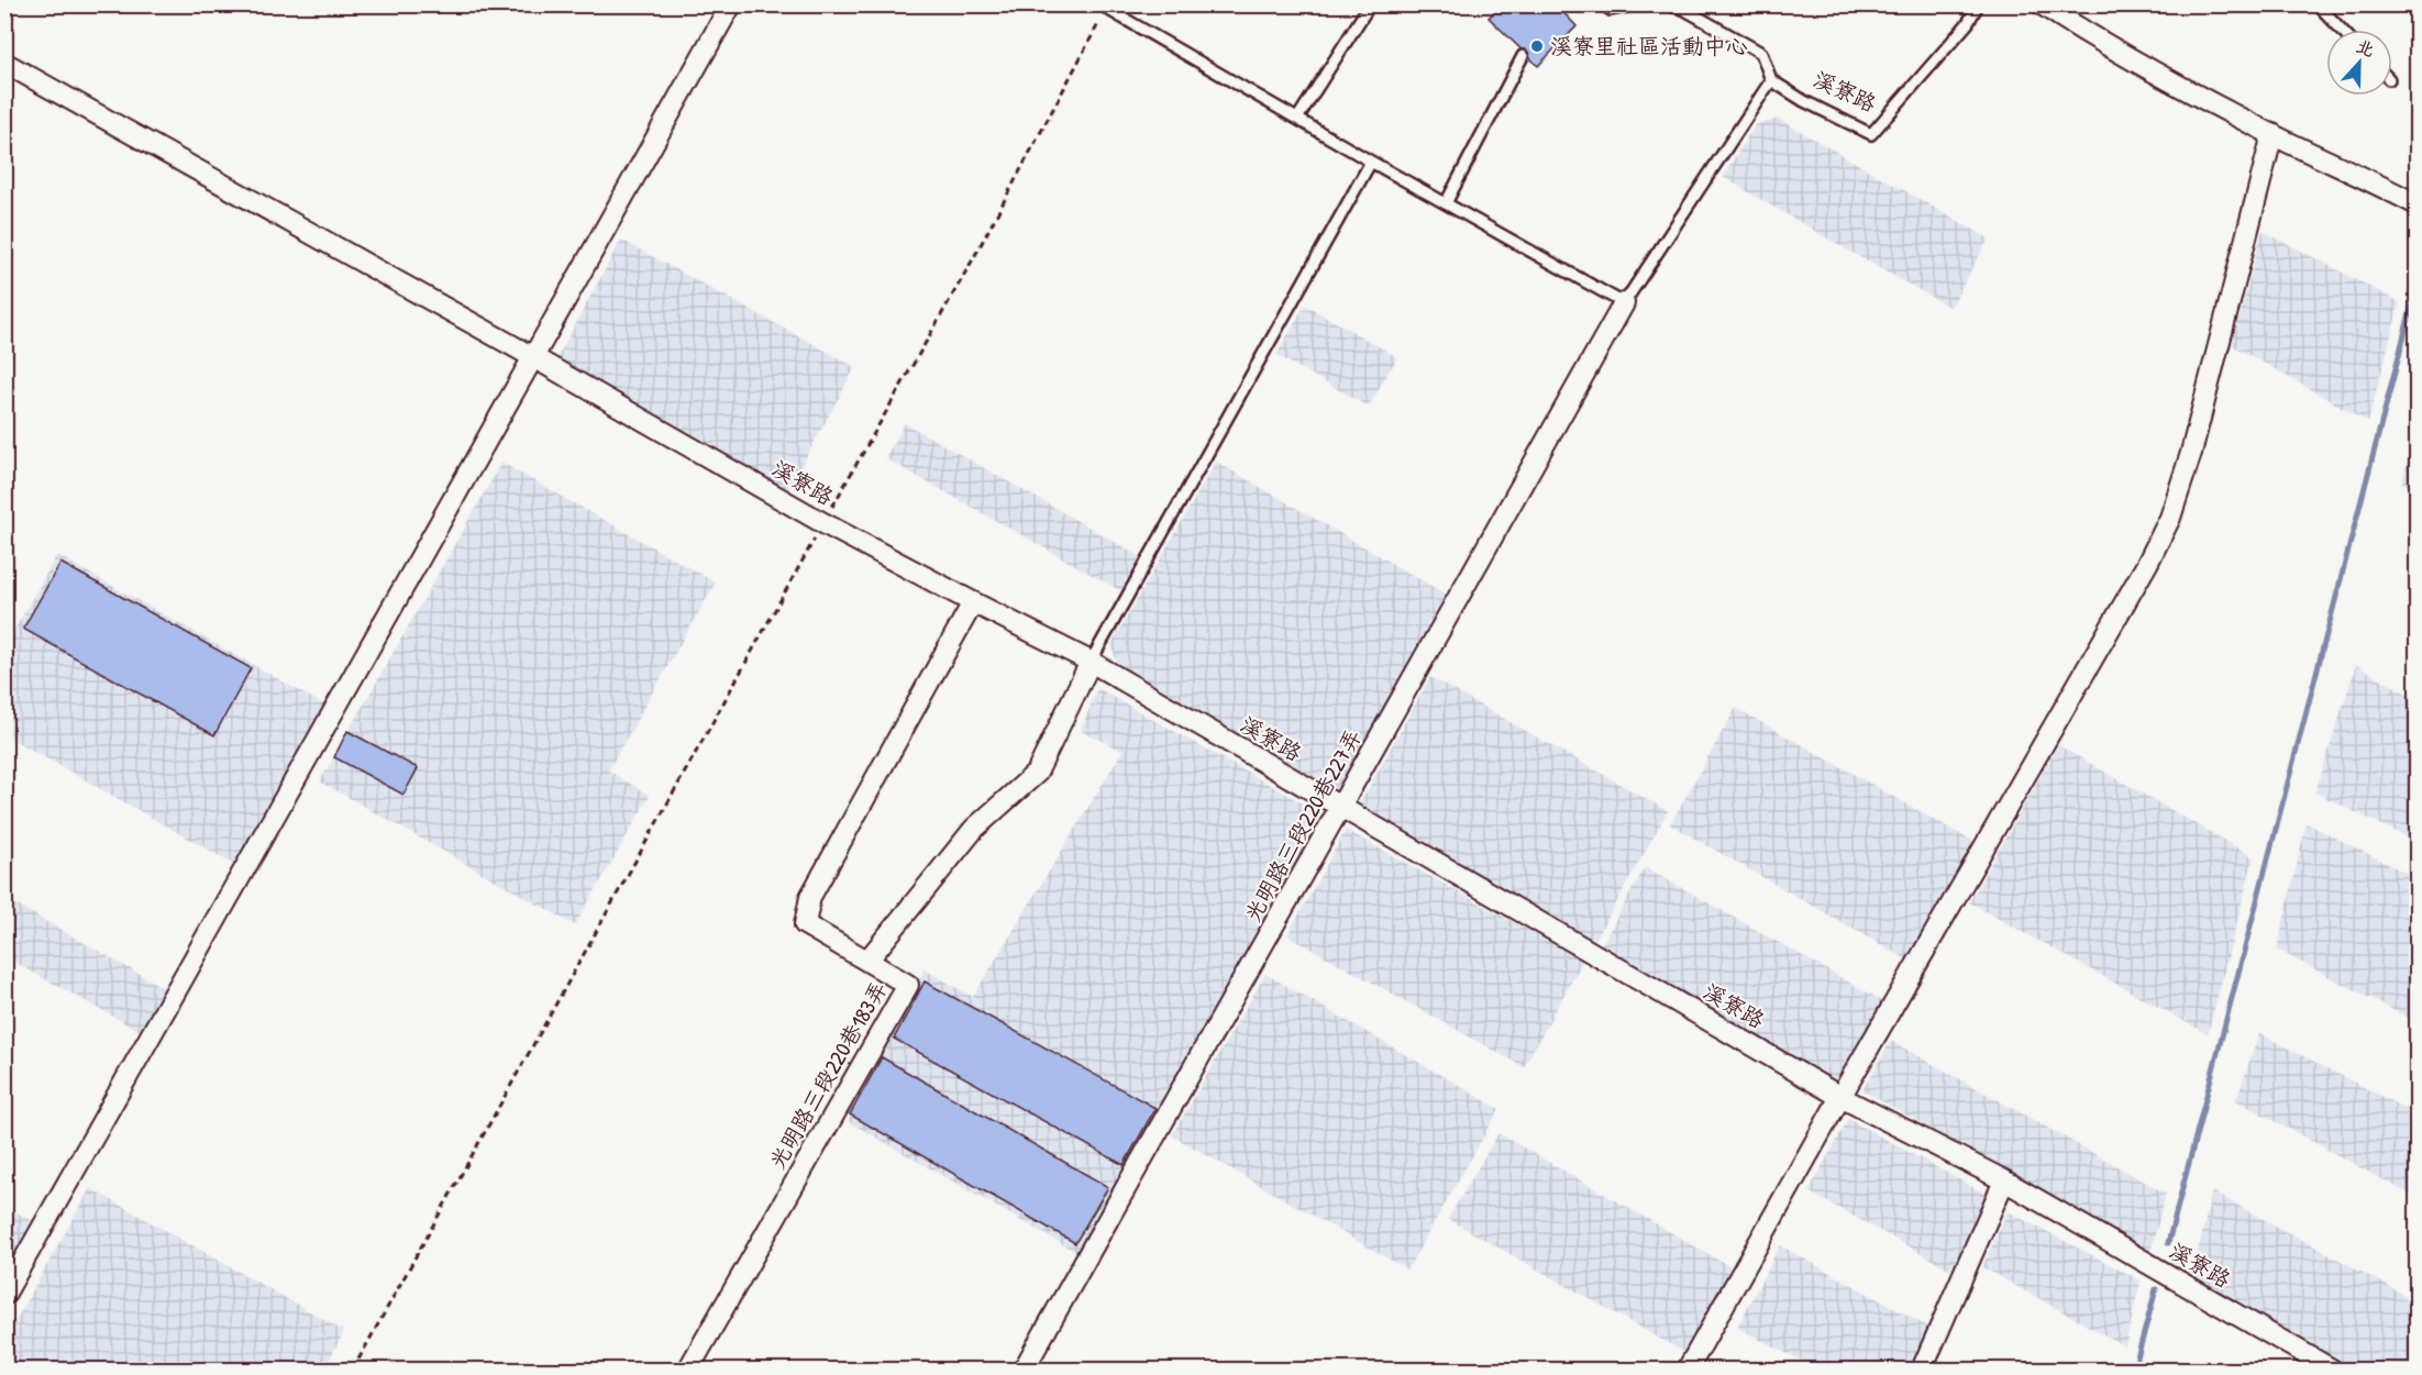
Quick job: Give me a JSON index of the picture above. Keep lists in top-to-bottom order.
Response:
{
  "streets": {
    "street": ["溪寮路", "光明路三段220巷227弄", "光明路三段220巷183弄"]
  },
  "crossings": [
    ["溪寮路", "光明路三段220巷227弄"],
    ["溪寮路", "光明路三段220巷183弄"]
  ],
  "places": ["溪寮里社區活動中心"],
  "north": "top"
}
